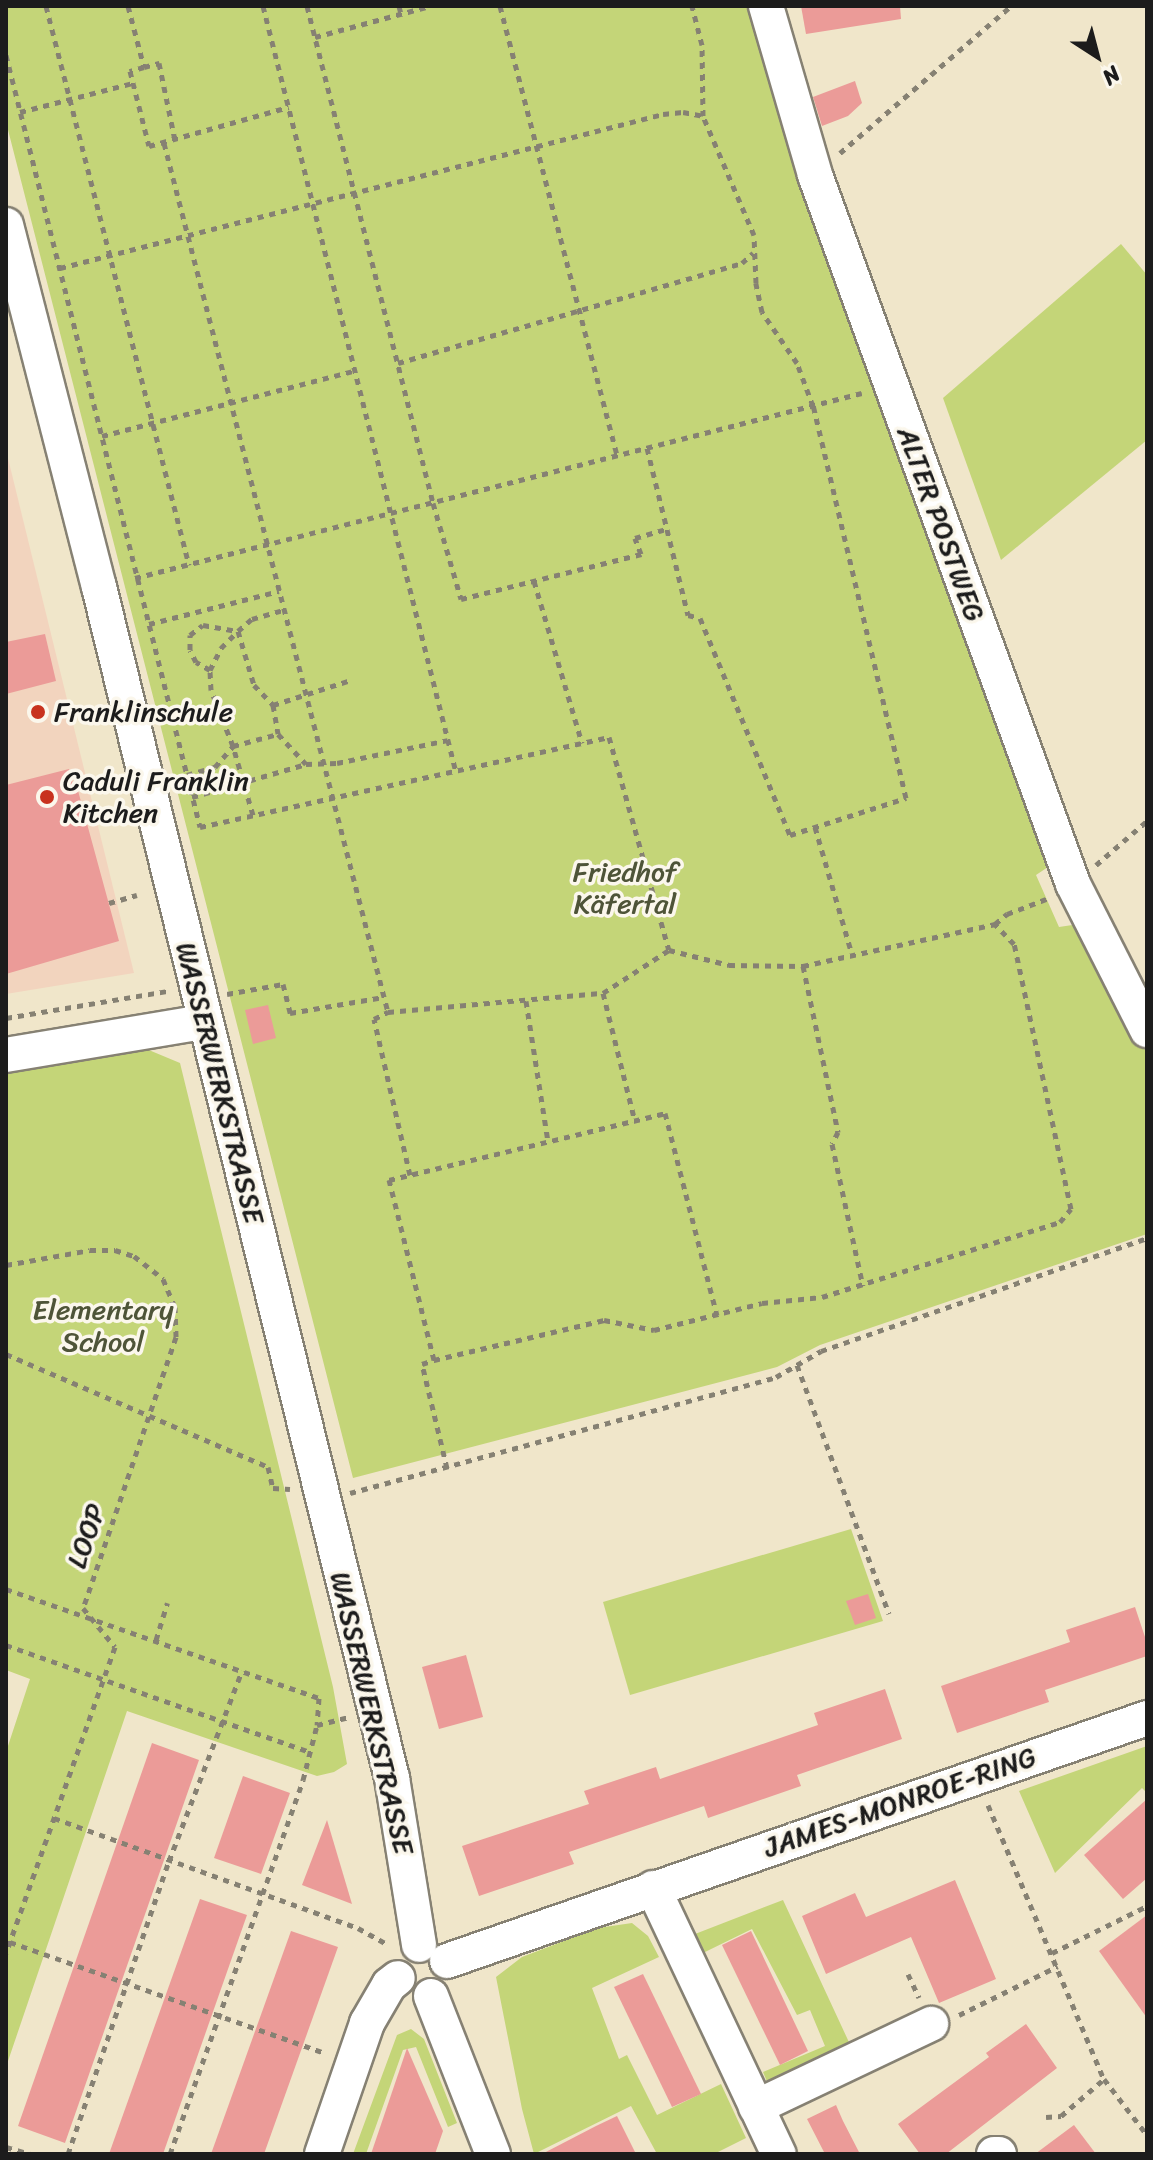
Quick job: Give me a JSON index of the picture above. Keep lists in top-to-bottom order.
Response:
{
  "streets": {
    "street": ["ALTER POSTWEG", "WASSERWERKSTRASSE", "JAMES-MONROE-RING"],
    "path": ["LOOP"]
  },
  "crossings": [
    ["WASSERWERKSTRASSE", "JAMES-MONROE-RING"]
  ],
  "parks": ["Friedhof Käfertal", "Elementary School"],
  "places": ["Franklinschule", "Caduli Franklin Kitchen"],
  "north": "bottom right"
}
